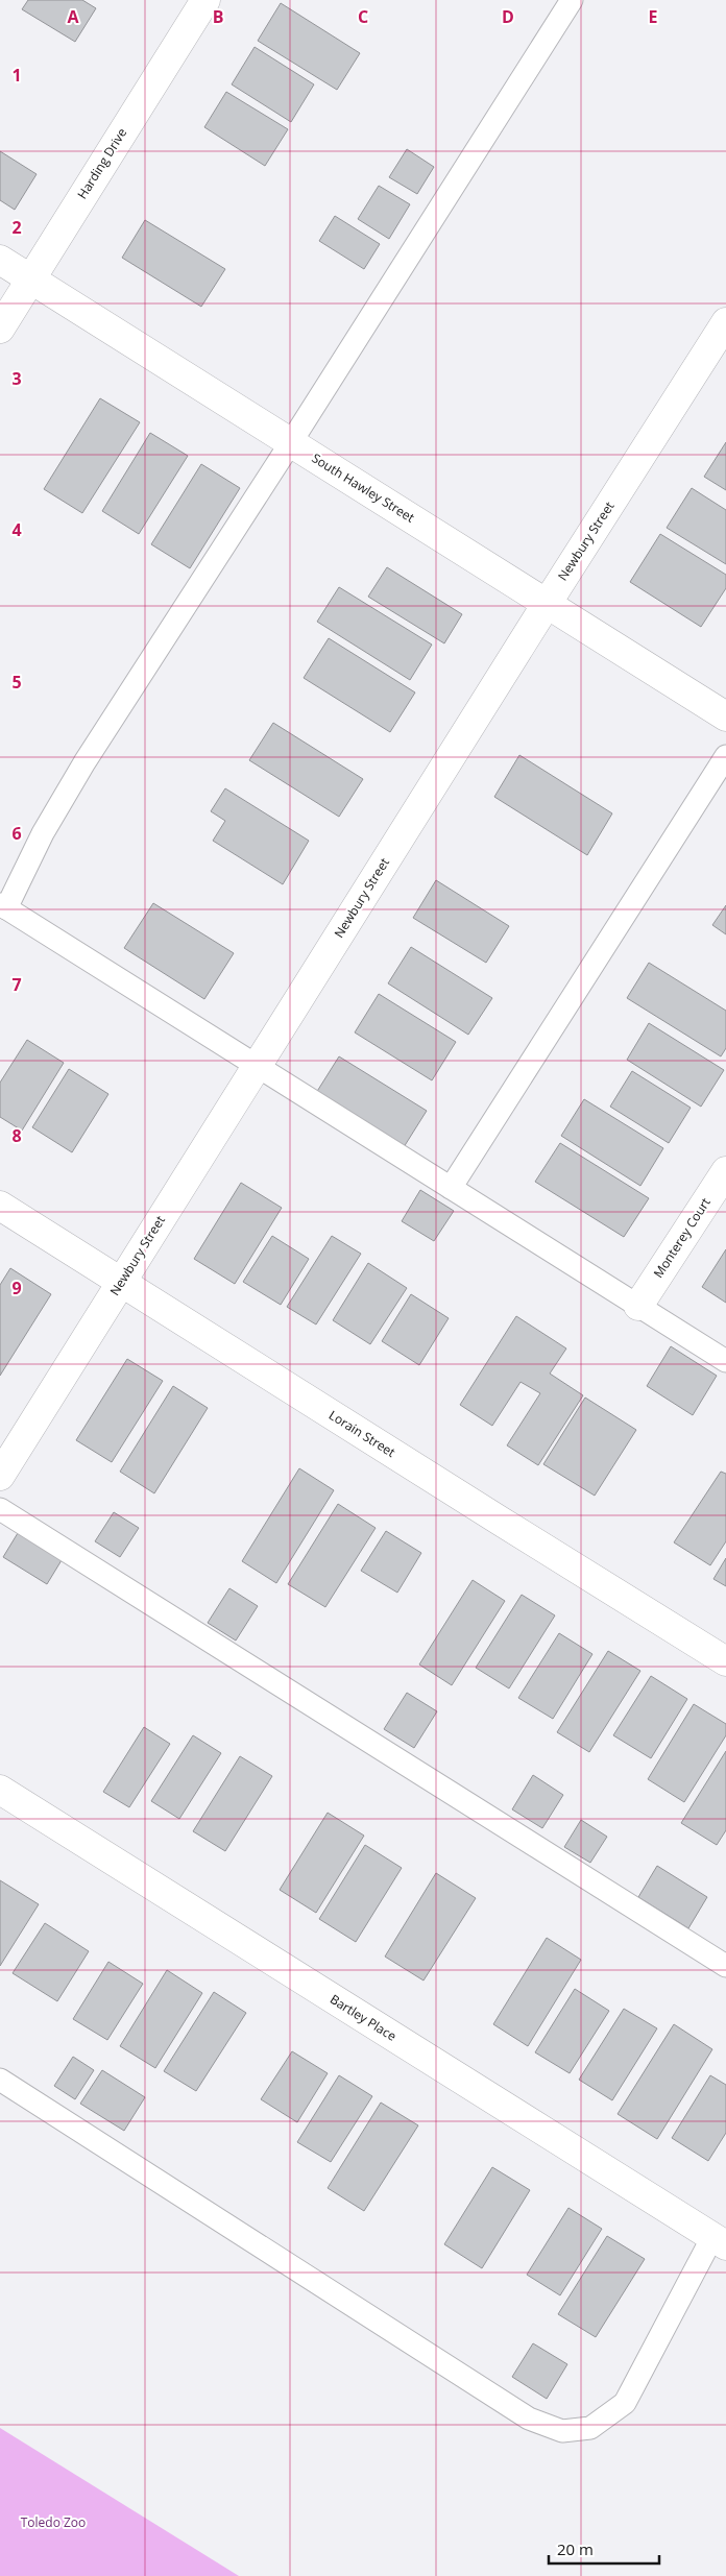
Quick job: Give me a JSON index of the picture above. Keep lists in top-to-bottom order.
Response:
{
  "streets": {
    "street": [
      "Harding Drive",
      "South Hawley Street",
      "Newbury Street",
      "Monterey Court",
      "Lorain Street",
      "Bartley Place"
    ]
  },
  "crossings": [
    ["Harding Drive", "South Hawley Street"],
    ["South Hawley Street", "Newbury Street"],
    ["Newbury Street", "Lorain Street"]
  ],
  "parks": ["Toledo Zoo"],
  "scale_bar": "20 m",
  "grid": {
    "columns": [
      "A",
      "B",
      "C",
      "D",
      "E"
    ],
    "rows": [
      "1",
      "2",
      "3",
      "4",
      "5",
      "6",
      "7",
      "8",
      "9"
    ]
  }
}
